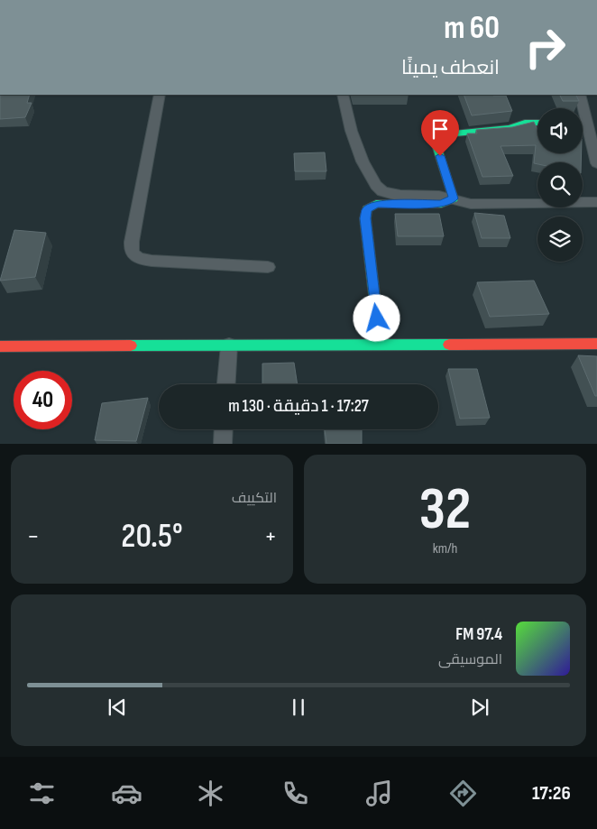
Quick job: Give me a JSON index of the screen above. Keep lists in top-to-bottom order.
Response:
{
  "page": {
    "turn": ["60 m", "انعطف يمينًا"],
    "limit": "40",
    "trip": "17:27 · 1 دقيقة · 130 m",
    "tile": [
      ["32", "km/h"],
      "التكييف"
    ],
    "heat": ["−", "20.5°", "+"],
    "song": ["97.4 FM", "الموسيقى"],
    "tabs": "17:26"
  }
}
